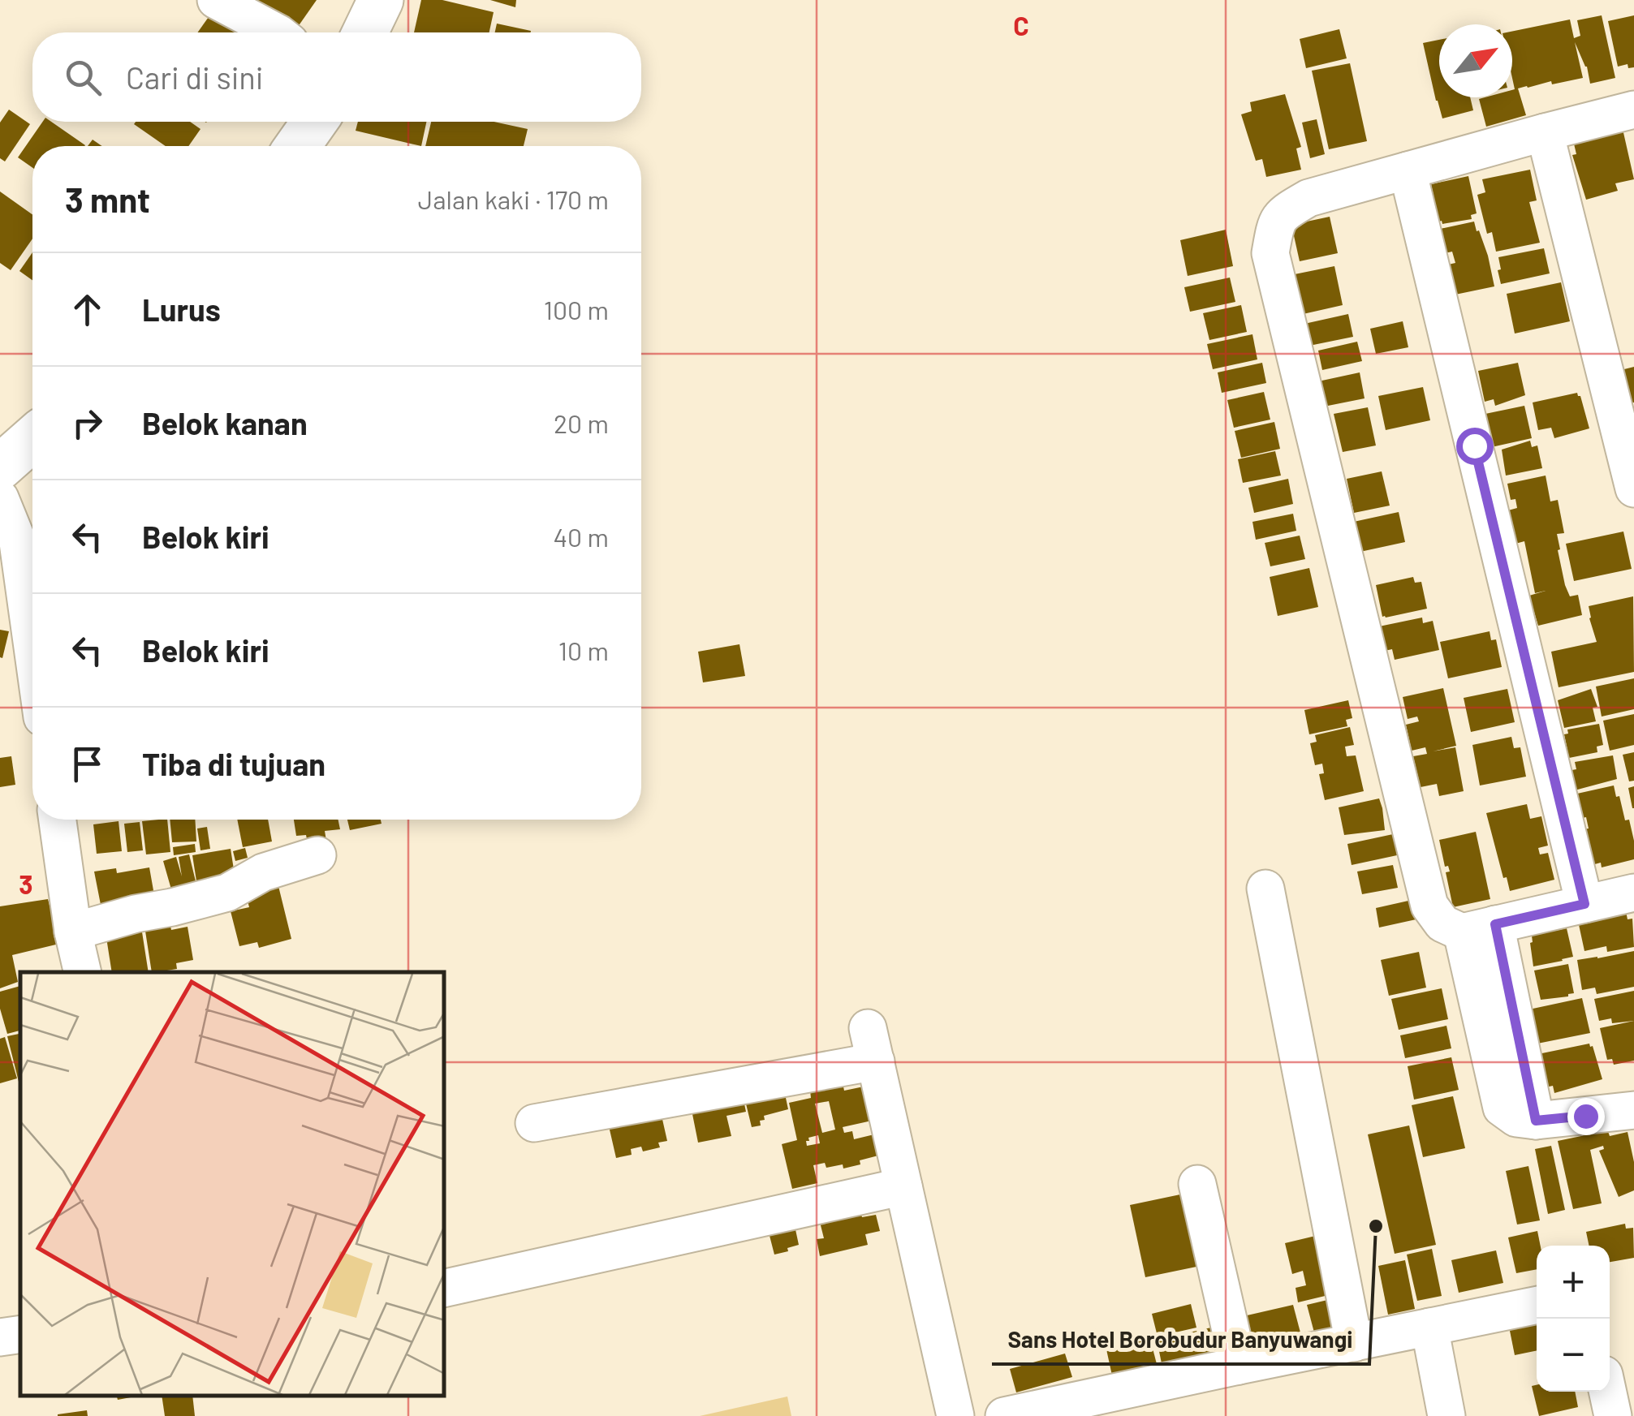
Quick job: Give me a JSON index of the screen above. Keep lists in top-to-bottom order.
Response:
{
  "places": ["Sans Hotel Borobudur Banyuwangi"],
  "north": "top right",
  "page": {
    "search": "Cari di sini",
    "heading": ["3 mnt", "Jalan kaki · 170 m"],
    "list": [
      ["Lurus", "100 m"],
      ["Belok kanan", "20 m"],
      ["Belok kiri", "40 m"],
      ["Belok kiri", "10 m"],
      "Tiba di tujuan"
    ],
    "map_buttons": ["+", "−"]
  },
  "grid": {
    "columns": ["C"],
    "rows": ["3"]
  }
}
